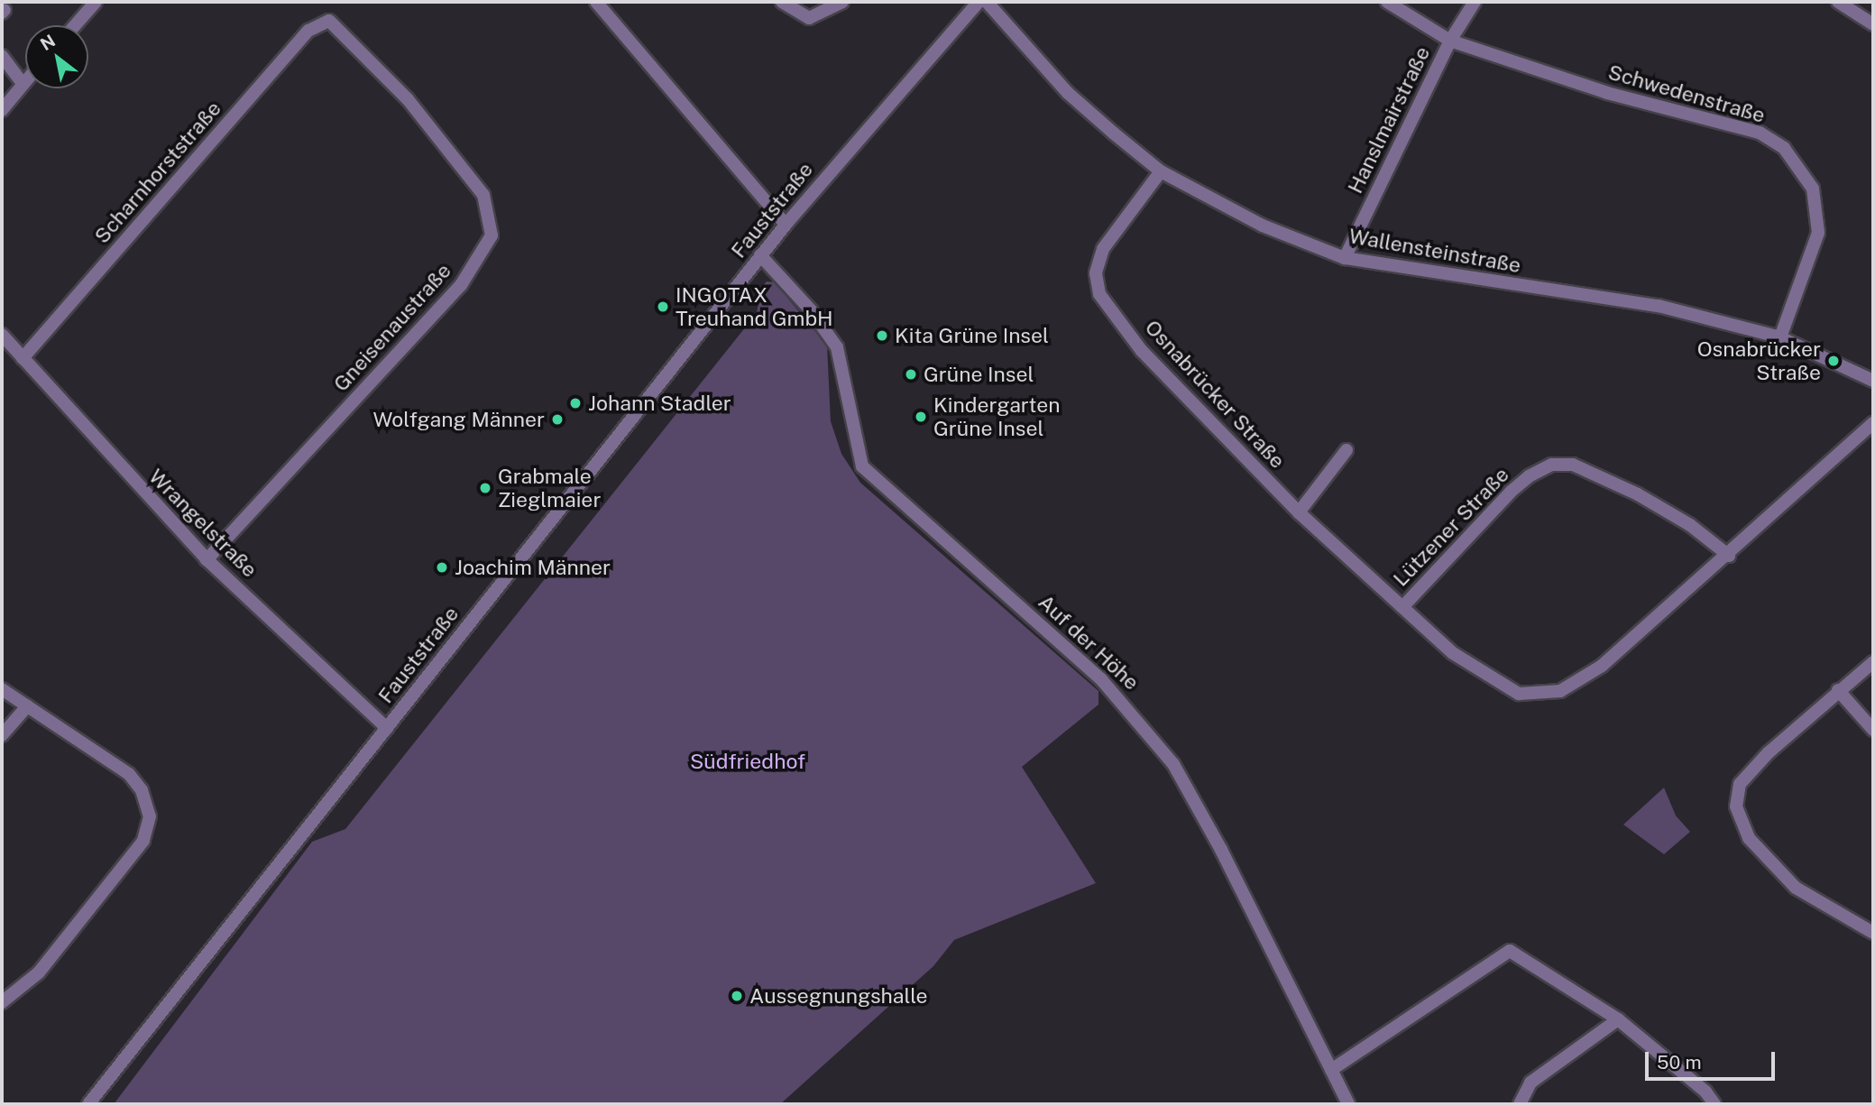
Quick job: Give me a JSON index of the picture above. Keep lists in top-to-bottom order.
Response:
{
  "streets": {
    "street": [
      "Schwedenstraße",
      "Hanslmairstraße",
      "Scharnhorststraße",
      "Fauststraße",
      "Wallensteinstraße",
      "Gneisenaustraße",
      "Osnabrücker Straße",
      "Wrangelstraße",
      "Lützener Straße",
      "Auf der Höhe"
    ]
  },
  "crossings": [
    ["Schwedenstraße", "Hanslmairstraße"],
    ["Schwedenstraße", "Wallensteinstraße"],
    ["Hanslmairstraße", "Wallensteinstraße"],
    ["Scharnhorststraße", "Gneisenaustraße"],
    ["Scharnhorststraße", "Wrangelstraße"],
    ["Fauststraße", "Wrangelstraße"],
    ["Fauststraße", "Auf der Höhe"],
    ["Wallensteinstraße", "Osnabrücker Straße"],
    ["Gneisenaustraße", "Wrangelstraße"],
    ["Osnabrücker Straße", "Lützener Straße"]
  ],
  "parks": ["Südfriedhof"],
  "places": [
    "INGOTAX Treuhand GmbH",
    "Kita Grüne Insel",
    "Osnabrücker Straße",
    "Grüne Insel",
    "Johann Stadler",
    "Kindergarten Grüne Insel",
    "Wolfgang Männer",
    "Grabmale Zieglmaier",
    "Joachim Männer",
    "Aussegnungshalle"
  ],
  "scale_bar": "50 m",
  "north": "top left"
}
